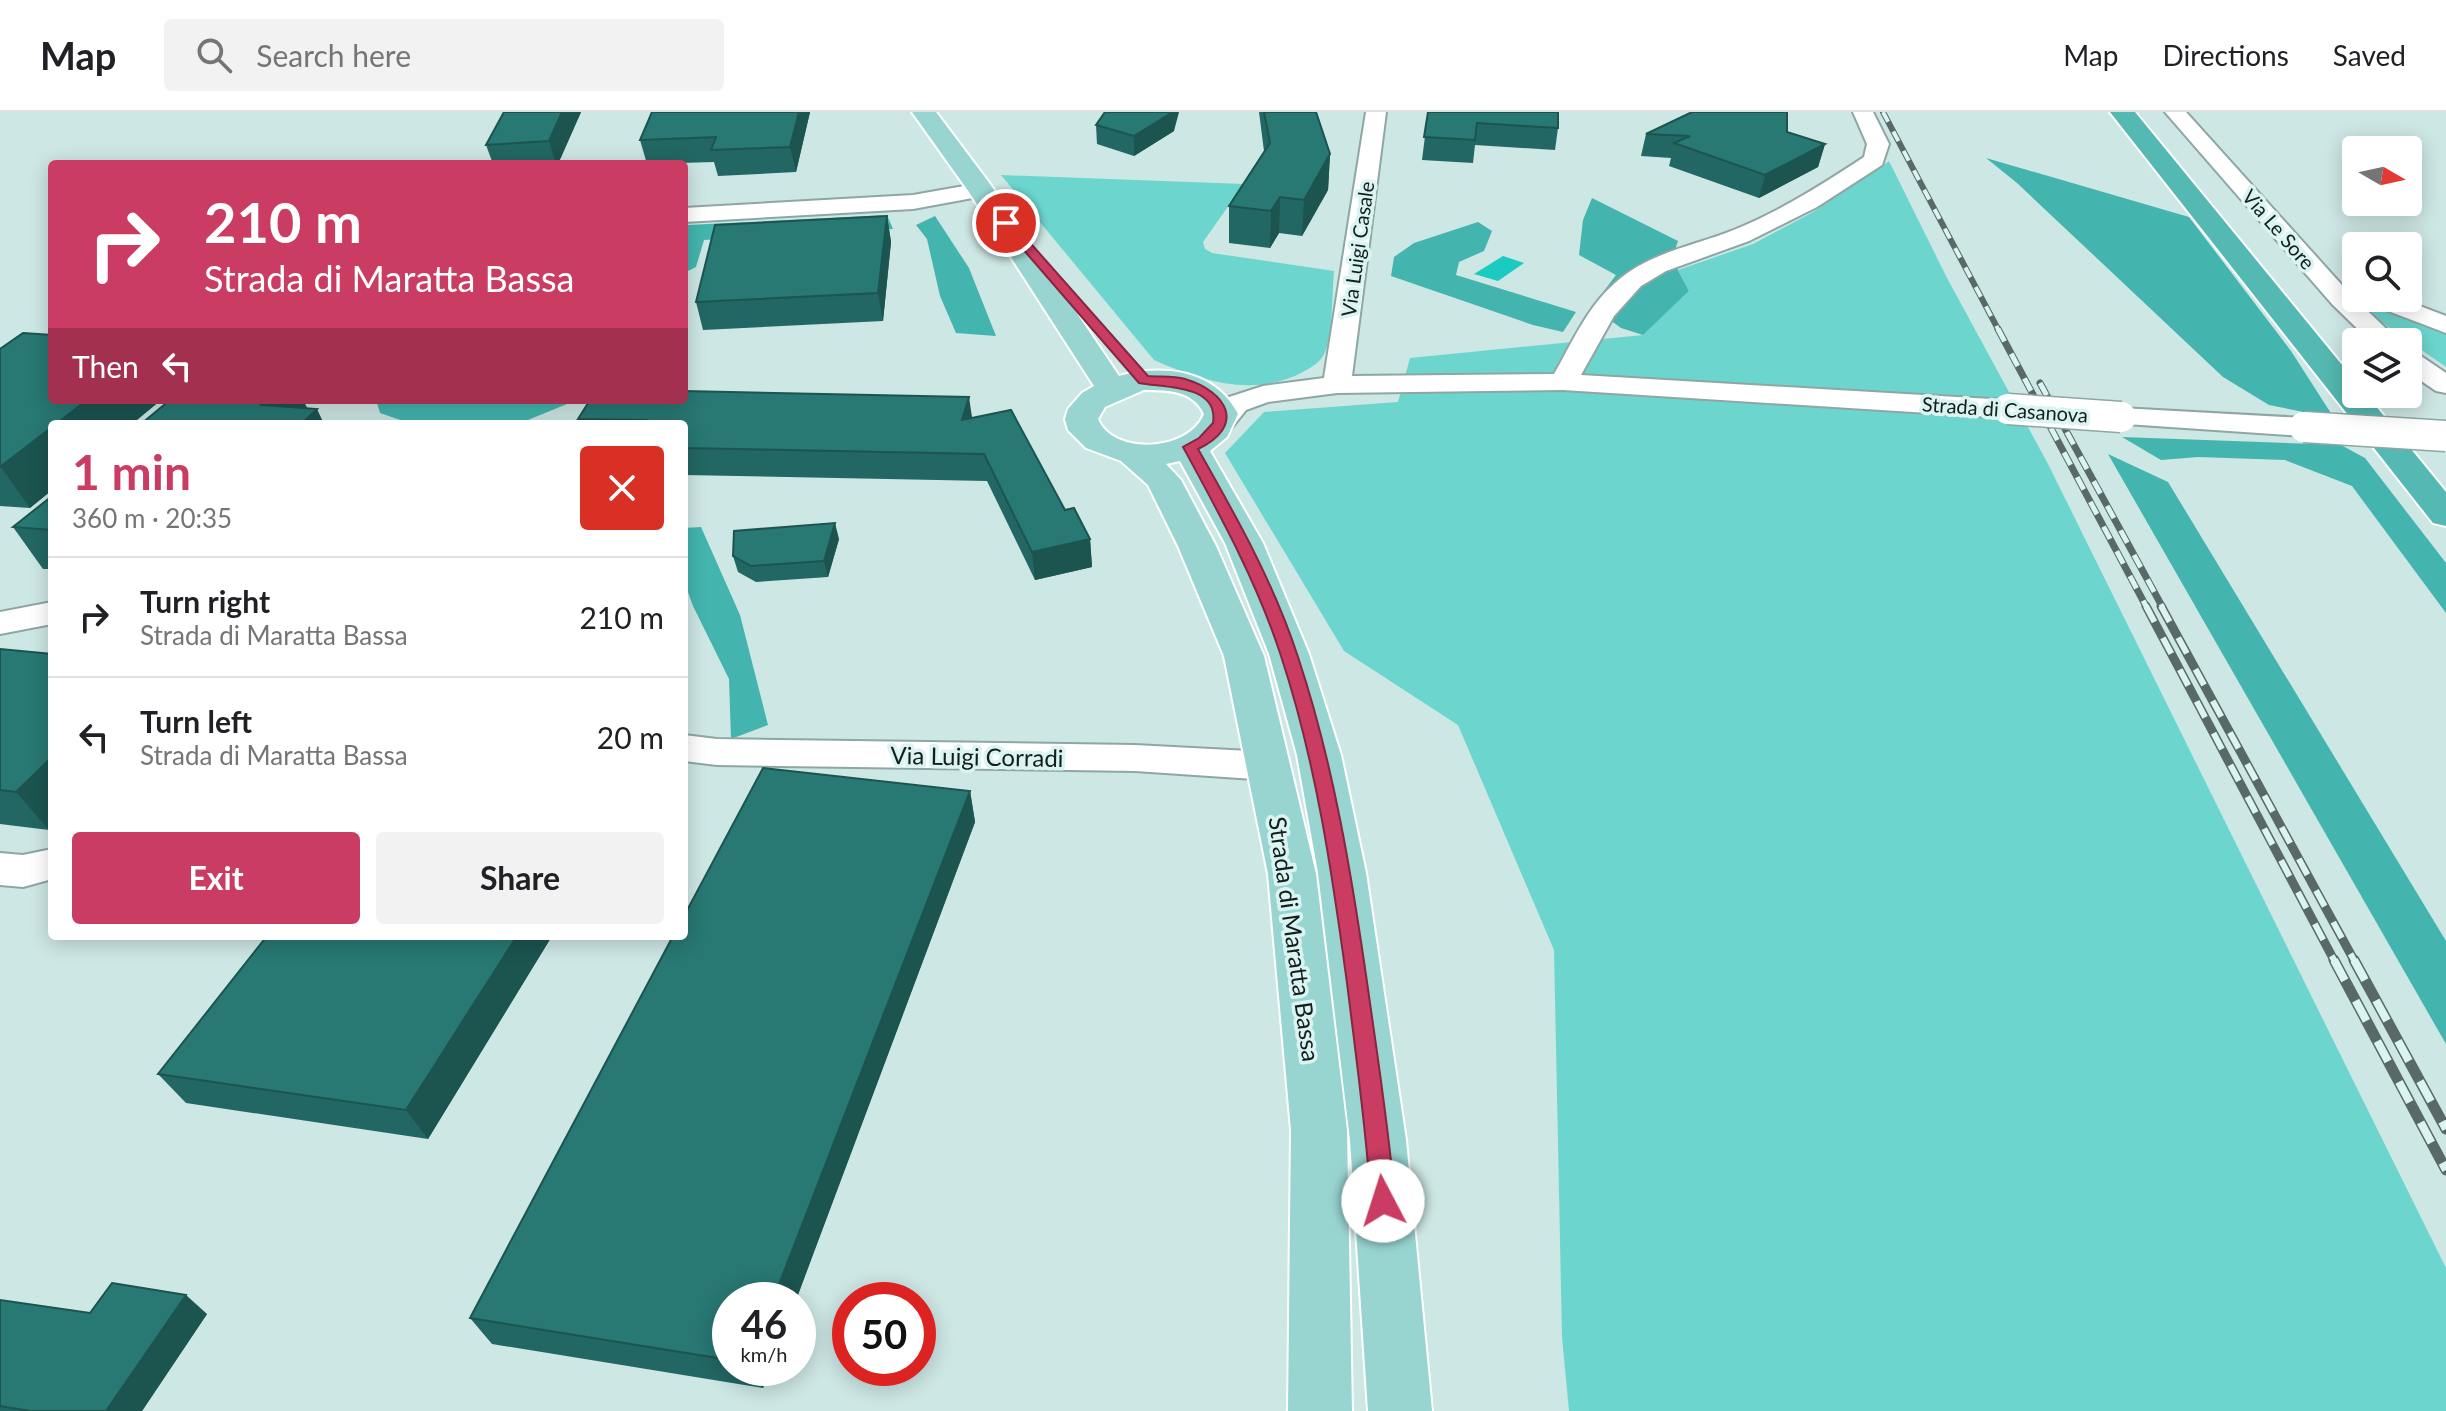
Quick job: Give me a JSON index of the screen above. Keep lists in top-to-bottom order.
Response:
{
  "streets": {
    "main road": ["Strada di Maratta Bassa"],
    "street": [
      "Via Le Sore",
      "Via Luigi Casale",
      "Strada di Casanova",
      "Via Luigi Corradi"
    ]
  },
  "crossings": [
    ["Via Luigi Casale", "Strada di Casanova"],
    ["Strada di Casanova", "Strada di Maratta Bassa"],
    ["Via Luigi Corradi", "Strada di Maratta Bassa"]
  ],
  "north": "right",
  "page": {
    "header": "Map",
    "search": "Search here",
    "nav": ["Map", "Directions", "Saved"],
    "turn": ["210 m", "Strada di Maratta Bassa"],
    "then": "Then",
    "heading": ["1 min", "360 m · 20:35"],
    "list": [
      {
        "name": "Turn right",
        "note": "Strada di Maratta Bassa",
        "value": "210 m"
      },
      {
        "name": "Turn left",
        "note": "Strada di Maratta Bassa",
        "value": "20 m"
      }
    ],
    "buttons": ["Exit", "Share"],
    "speed": "46 km/h",
    "limit": "50"
  }
}
